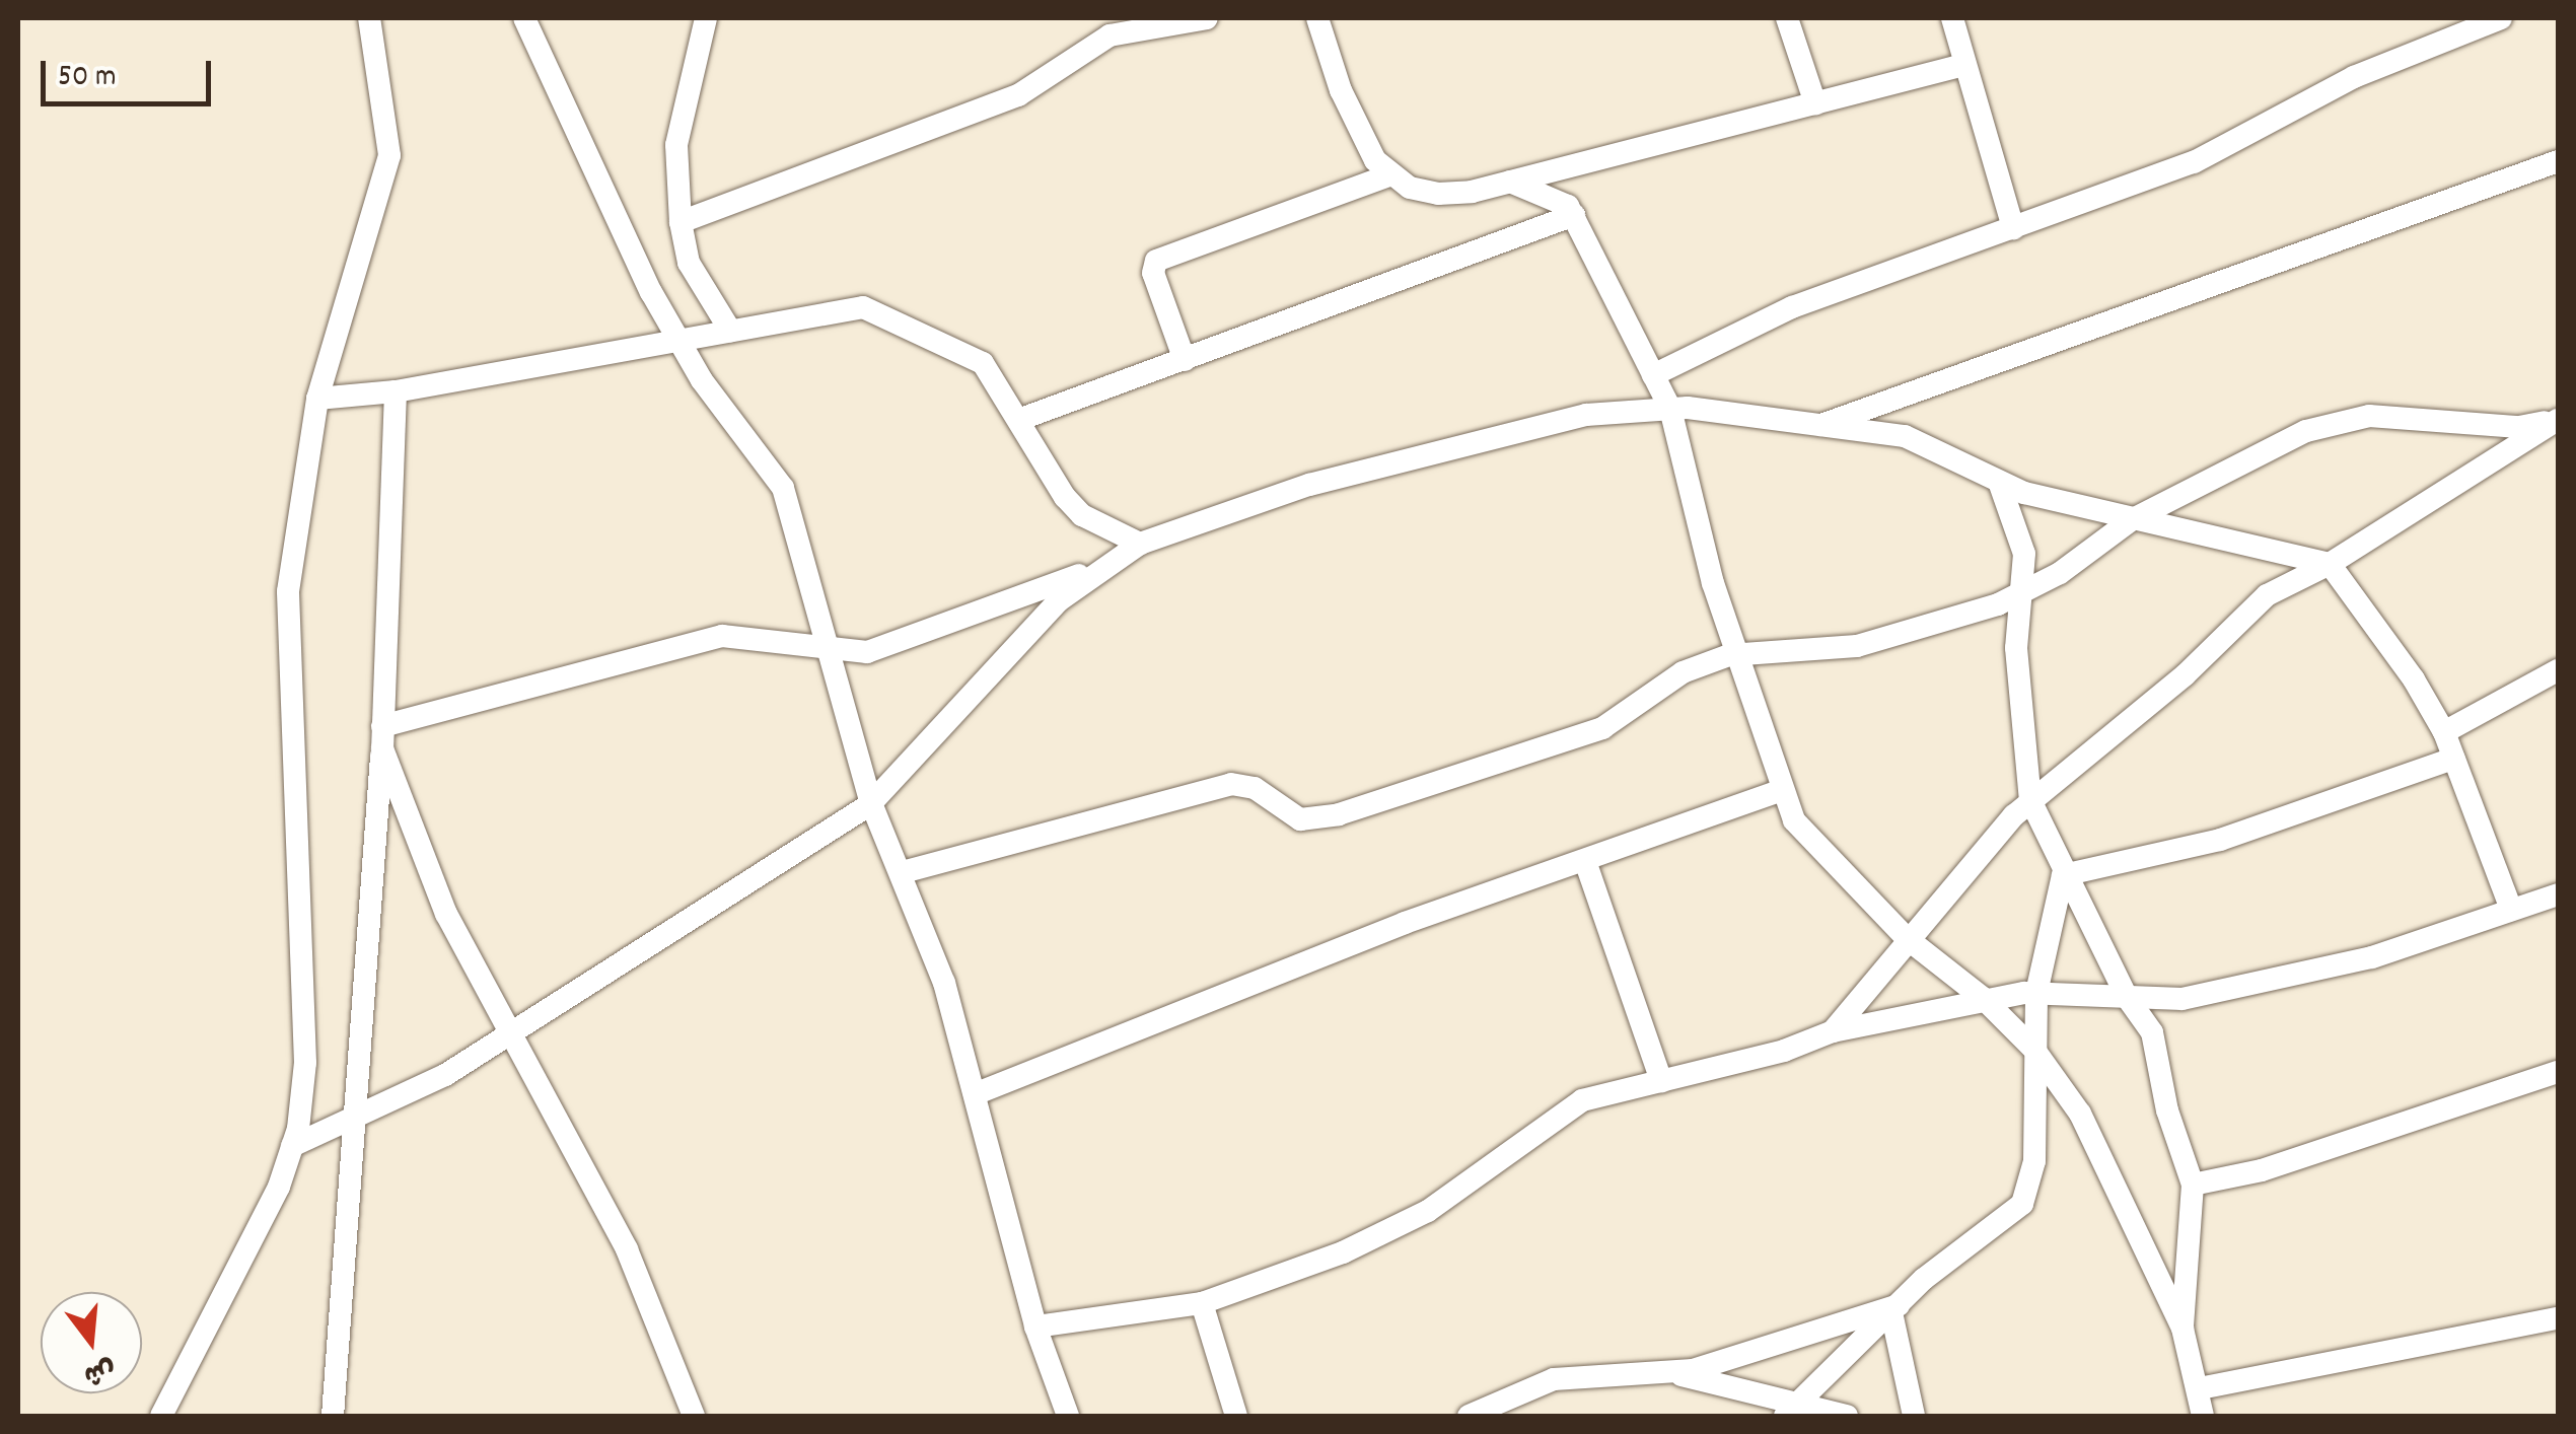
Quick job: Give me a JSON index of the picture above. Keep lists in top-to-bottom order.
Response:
{
  "scale_bar": "50 m",
  "north": "bottom"
}
